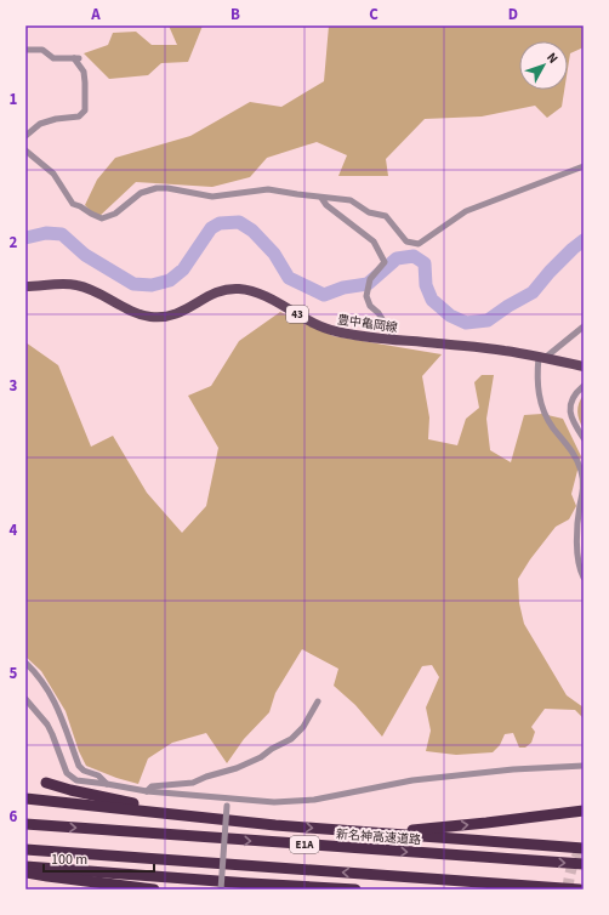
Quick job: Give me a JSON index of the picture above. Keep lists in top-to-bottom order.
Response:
{
  "streets": {
    "highway": ["新名神高速道路", "E1A"],
    "main road": ["43", "豊中亀岡線"]
  },
  "scale_bar": "100 m",
  "north": "top right",
  "grid": {
    "columns": [
      "A",
      "B",
      "C",
      "D"
    ],
    "rows": [
      "1",
      "2",
      "3",
      "4",
      "5",
      "6"
    ]
  }
}
